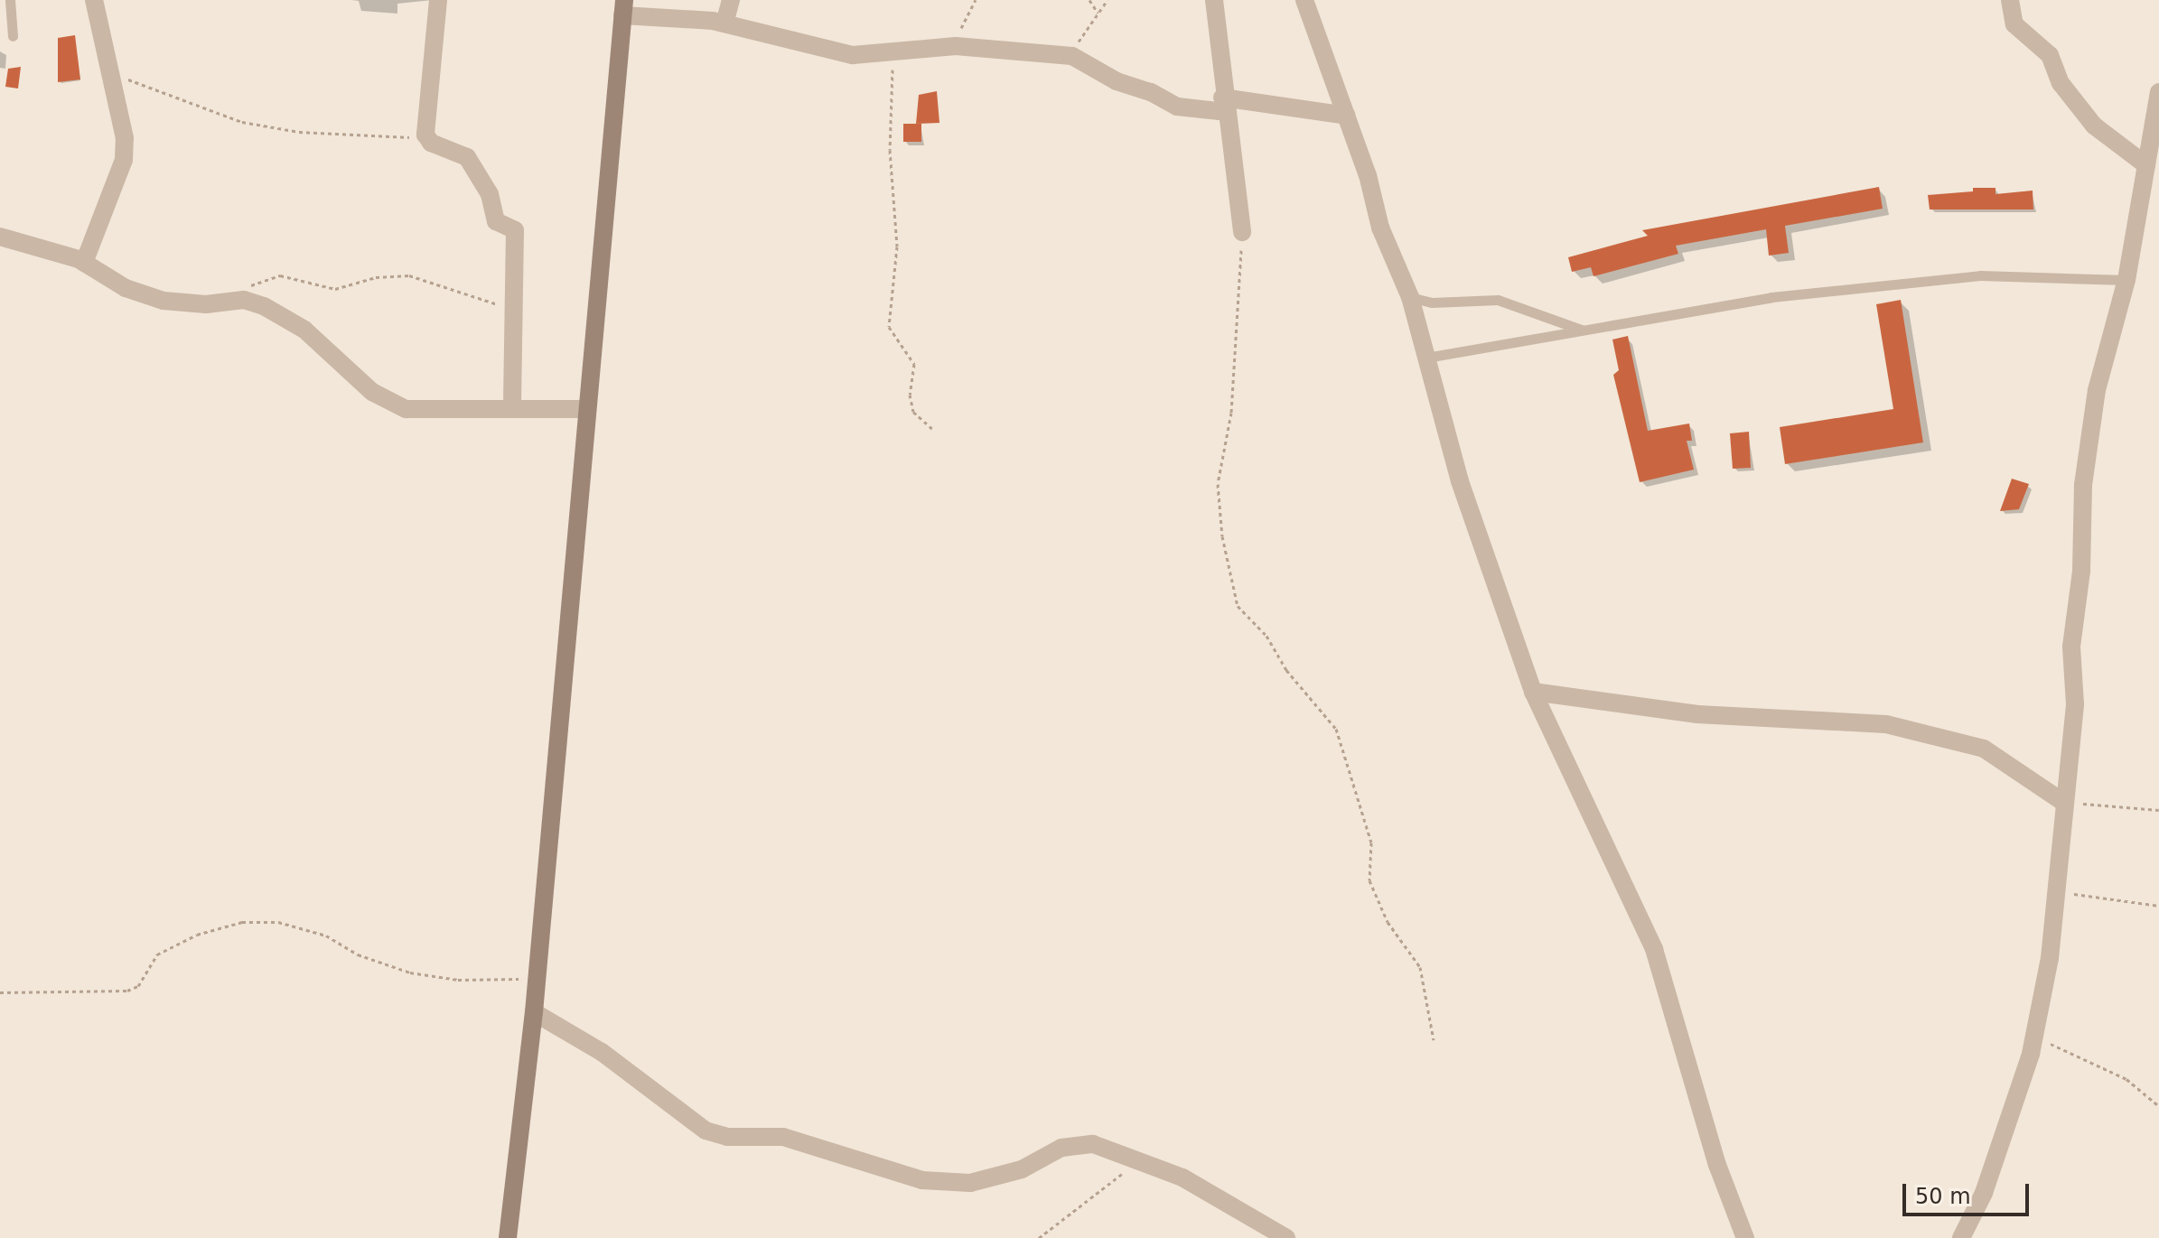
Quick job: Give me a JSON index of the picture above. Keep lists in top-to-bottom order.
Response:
{
  "scale_bar": "50 m"
}
